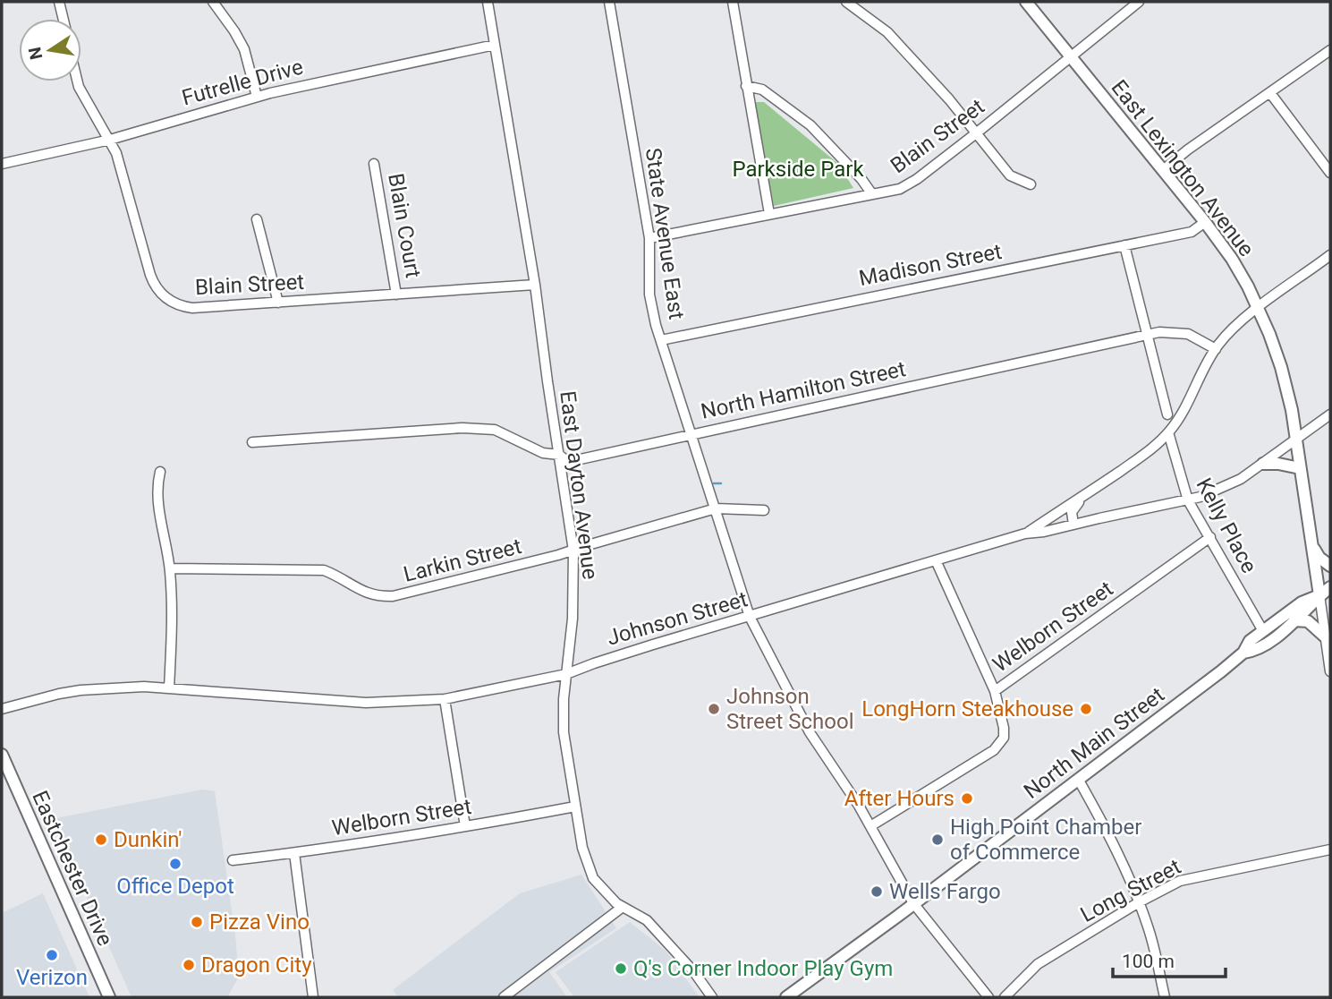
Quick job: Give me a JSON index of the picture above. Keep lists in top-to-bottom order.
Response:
{
  "streets": {
    "main road": ["East Lexington Avenue", "North Main Street", "Eastchester Drive"],
    "street": [
      "Futrelle Drive",
      "Blain Street",
      "Blain Court",
      "State Avenue East",
      "Madison Street",
      "North Hamilton Street",
      "East Dayton Avenue",
      "Kelly Place",
      "Larkin Street",
      "Johnson Street",
      "Welborn Street",
      "Long Street"
    ]
  },
  "crossings": [
    ["Futrelle Drive", "Blain Street"],
    ["Futrelle Drive", "East Dayton Avenue"],
    ["Blain Street", "East Lexington Avenue"],
    ["Blain Street", "Blain Court"],
    ["Blain Street", "State Avenue East"],
    ["Blain Street", "East Dayton Avenue"],
    ["East Lexington Avenue", "Madison Street"],
    ["East Lexington Avenue", "Johnson Street"],
    ["East Lexington Avenue", "North Main Street"],
    ["State Avenue East", "Madison Street"],
    ["State Avenue East", "North Hamilton Street"],
    ["State Avenue East", "Larkin Street"],
    ["State Avenue East", "Johnson Street"],
    ["State Avenue East", "Welborn Street"],
    ["State Avenue East", "North Main Street"],
    ["North Hamilton Street", "East Dayton Avenue"],
    ["East Dayton Avenue", "Larkin Street"],
    ["East Dayton Avenue", "Johnson Street"],
    ["East Dayton Avenue", "Welborn Street"],
    ["Kelly Place", "Johnson Street"],
    ["Kelly Place", "Welborn Street"],
    ["Kelly Place", "North Main Street"]
  ],
  "parks": ["Parkside Park"],
  "places": [
    "Johnson Street School",
    "LongHorn Steakhouse",
    "After Hours",
    "Dunkin'",
    "High Point Chamber of Commerce",
    "Office Depot",
    "Wells Fargo",
    "Pizza Vino",
    "Verizon",
    "Dragon City",
    "Q's Corner Indoor Play Gym"
  ],
  "scale_bar": "100 m",
  "north": "left"
}
